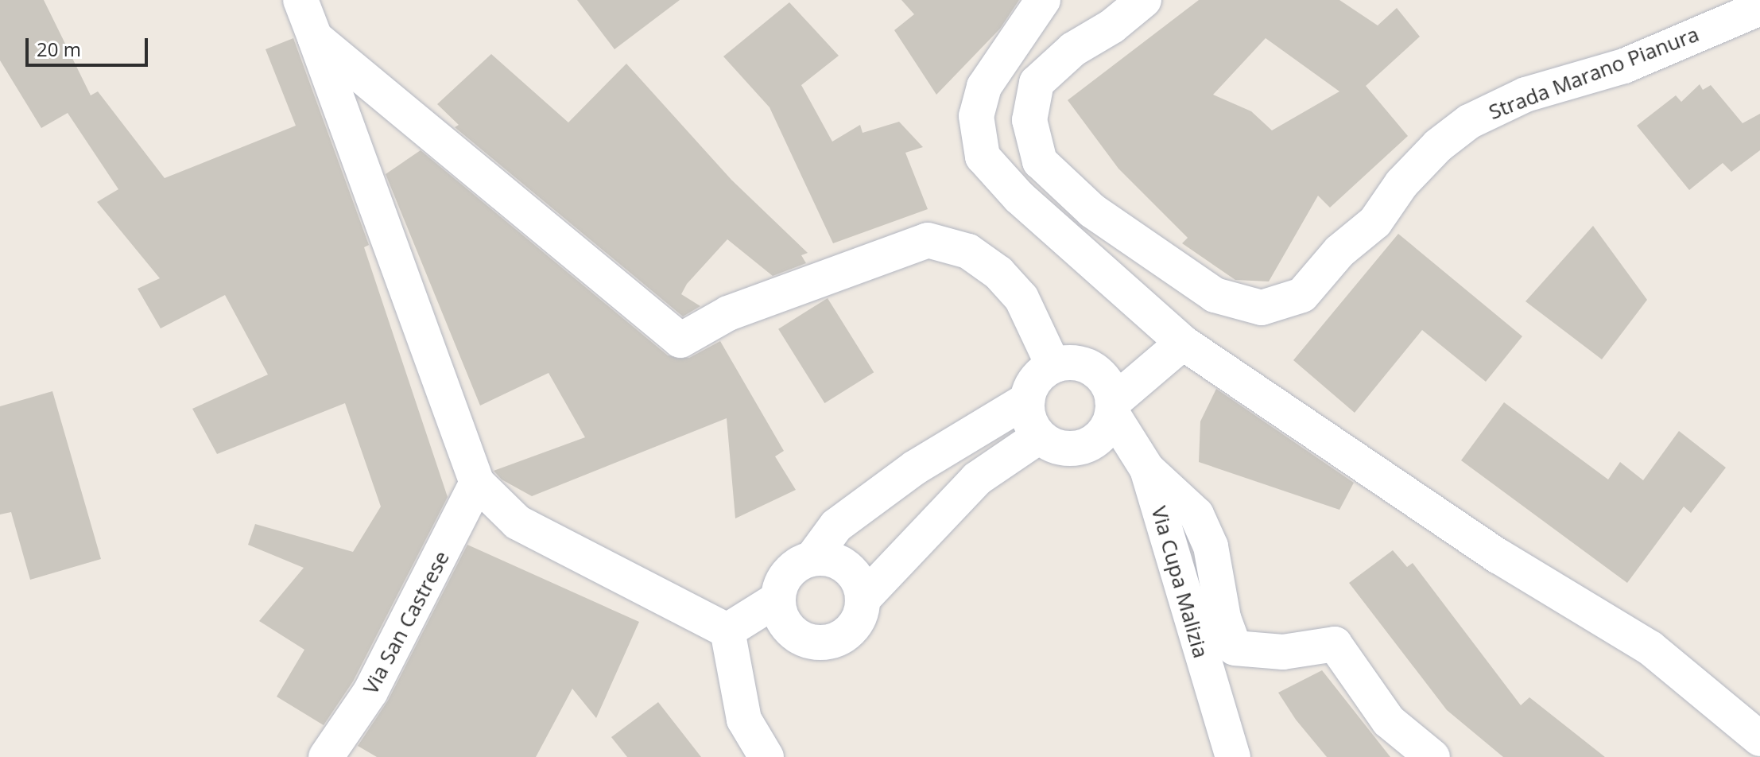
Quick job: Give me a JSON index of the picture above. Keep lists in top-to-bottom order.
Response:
{
  "streets": {
    "street": ["Strada Marano Pianura", "Via Cupa Malizia", "Via San Castrese"]
  },
  "scale_bar": "20 m"
}
